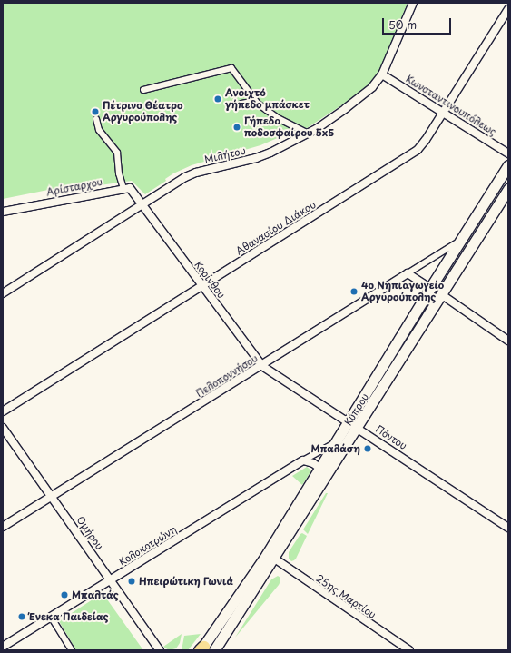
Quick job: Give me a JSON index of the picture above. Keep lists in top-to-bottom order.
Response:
{
  "streets": {
    "main road": ["Κύπρου"],
    "street": [
      "Κωνσταντινουπόλεως",
      "Μιλήτου",
      "Αρίσταρχου",
      "Αθανασίου Διάκου",
      "Κορίνθου",
      "Πελοποννήσου",
      "Πόντου",
      "Ομήρου",
      "Κολοκοτρώνη",
      "25ης Μαρτίου"
    ]
  },
  "crossings": [
    ["Κωνσταντινουπόλεως", "Μιλήτου"],
    ["Κωνσταντινουπόλεως", "Αθανασίου Διάκου"],
    ["Μιλήτου", "Κορίνθου"],
    ["Αθανασίου Διάκου", "Κορίνθου"],
    ["Κορίνθου", "Πελοποννήσου"],
    ["Κορίνθου", "Πόντου"],
    ["Πελοποννήσου", "Κύπρου"],
    ["Πελοποννήσου", "Πόντου"],
    ["Πελοποννήσου", "Ομήρου"],
    ["Κύπρου", "Πόντου"],
    ["Κύπρου", "Κολοκοτρώνη"],
    ["Κύπρου", "25ης Μαρτίου"],
    ["Ομήρου", "Κολοκοτρώνη"]
  ],
  "places": [
    "Ανοιχτό γήπεδο μπάσκετ",
    "Πέτρινο Θέατρο Αργυρούπολης",
    "Γήπεδο ποδοσφαίρου 5x5",
    "4ο Νηπιαγωγείο Αργυρούπολης",
    "Μπαλάση",
    "Ηπειρώτικη Γωνιά",
    "Μπαλτάς",
    "Ένεκα Παιδείας"
  ],
  "scale_bar": "50 m"
}
